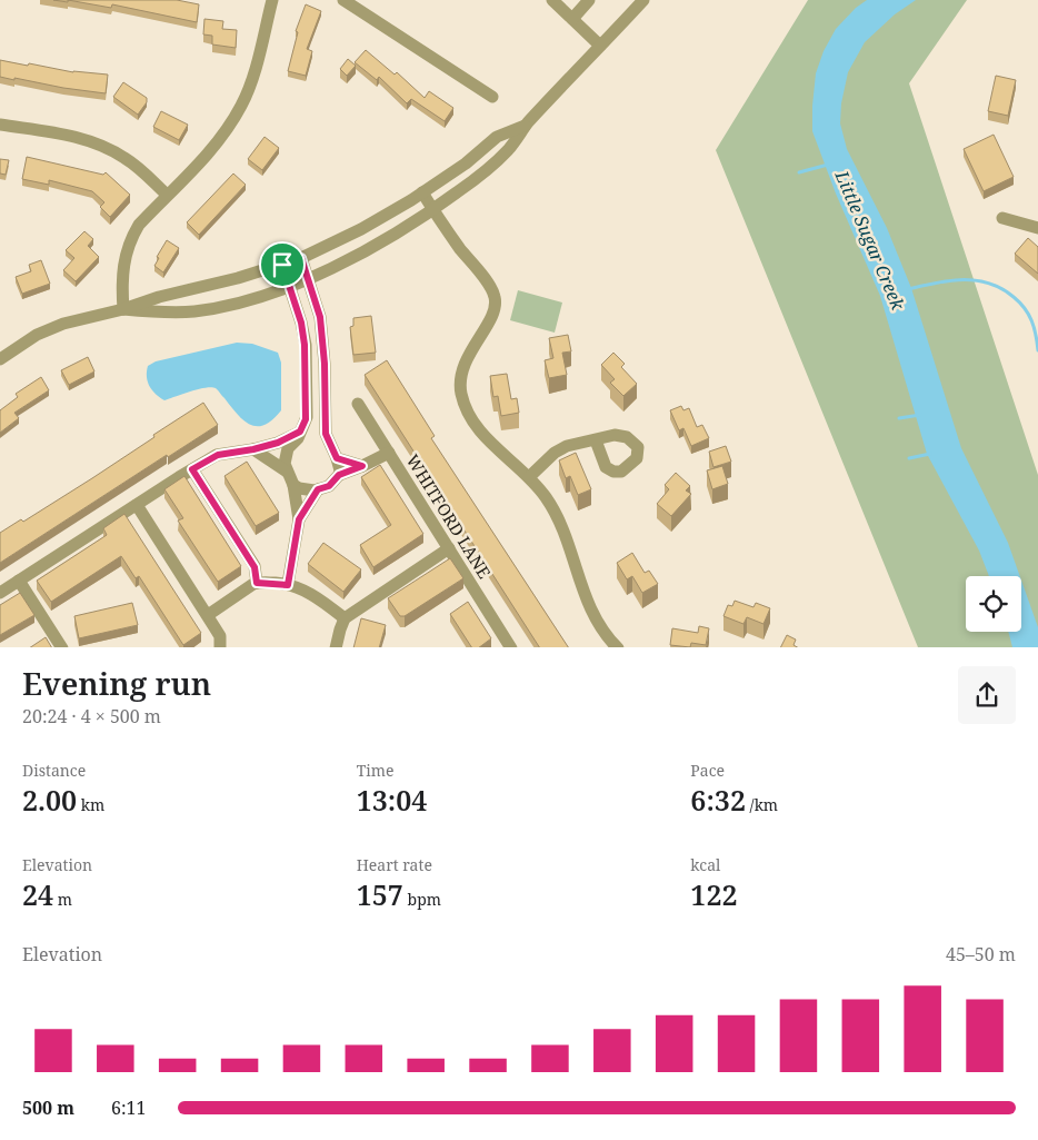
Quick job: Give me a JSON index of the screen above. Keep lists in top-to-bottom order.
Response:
{
  "streets": {
    "street": ["WHITFORD LANE"]
  },
  "water": ["Little Sugar Creek"],
  "page": {
    "heading": ["Evening run", "20:24 · 4 × 500 m"],
    "stats": [
      ["Distance", "2.00 km"],
      ["Time", "13:04"],
      ["Pace", "6:32 /km"],
      ["Elevation", "24 m"],
      ["Heart rate", "157 bpm"],
      ["kcal", "122"]
    ],
    "chart": ["Elevation", "45–50 m"],
    "list": [
      {
        "name": "500 m",
        "note": "6:11"
      }
    ]
  }
}
